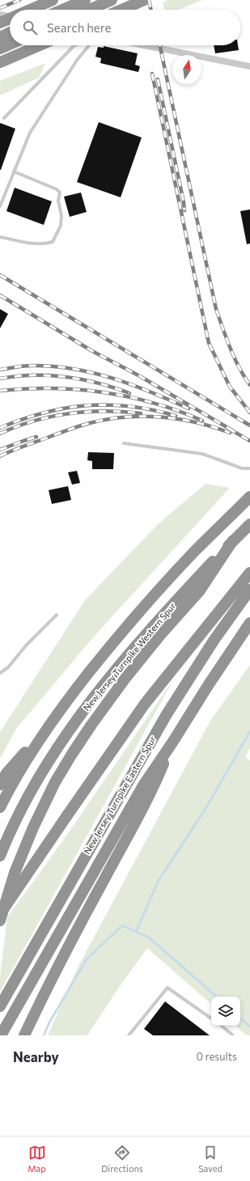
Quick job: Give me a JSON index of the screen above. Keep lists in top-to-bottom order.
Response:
{
  "streets": {
    "highway": ["New Jersey Turnpike Western Spur", "New Jersey Turnpike Eastern Spur"]
  },
  "north": "top",
  "page": {
    "search": "Search here",
    "heading": ["Nearby", "0 results"],
    "nav": ["Map", "Directions", "Saved"]
  }
}
